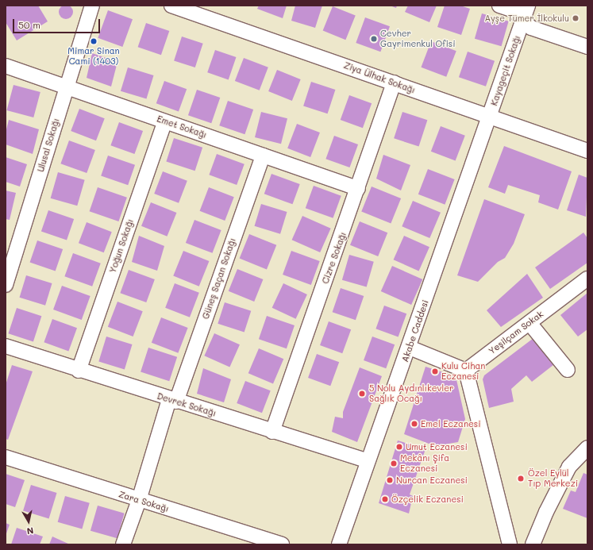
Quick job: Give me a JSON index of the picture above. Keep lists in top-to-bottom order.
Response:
{
  "streets": {
    "street": [
      "Kayageçit Sokağı",
      "Ziya Ülhak Sokağı",
      "Emet Sokağı",
      "Ulusal Sokağı",
      "Yoğun Sokağı",
      "Cizre Sokağı",
      "Güneş Saçan Sokağı",
      "Akabe Caddesi",
      "Yeşilçam Sokak",
      "Devrek Sokağı",
      "Zara Sokağı"
    ]
  },
  "crossings": [
    ["Kayageçit Sokağı", "Ziya Ülhak Sokağı"],
    ["Kayageçit Sokağı", "Akabe Caddesi"],
    ["Ziya Ülhak Sokağı", "Cizre Sokağı"],
    ["Ziya Ülhak Sokağı", "Akabe Caddesi"],
    ["Emet Sokağı", "Ulusal Sokağı"],
    ["Emet Sokağı", "Yoğun Sokağı"],
    ["Emet Sokağı", "Cizre Sokağı"],
    ["Emet Sokağı", "Güneş Saçan Sokağı"],
    ["Yoğun Sokağı", "Devrek Sokağı"],
    ["Cizre Sokağı", "Devrek Sokağı"],
    ["Güneş Saçan Sokağı", "Devrek Sokağı"],
    ["Güneş Saçan Sokağı", "Zara Sokağı"],
    ["Akabe Caddesi", "Devrek Sokağı"]
  ],
  "places": [
    "Ayşe Tümer İlkokulu",
    "Cevher Gayrimenkul Ofisi",
    "Mimar Sinan Cami (1403)",
    "Kulu Cihan Eczanesi",
    "5 Nolu Aydınlıkevler Sağlık Ocağı",
    "Emel Eczanesi",
    "Umut Eczanesi",
    "Mekânı Şifa Eczanesi",
    "Özel Eylül Tıp Merkezi",
    "Nurcan Eczanesi",
    "Özçelik Eczanesi"
  ],
  "scale_bar": "50 m",
  "north": "bottom"
}
